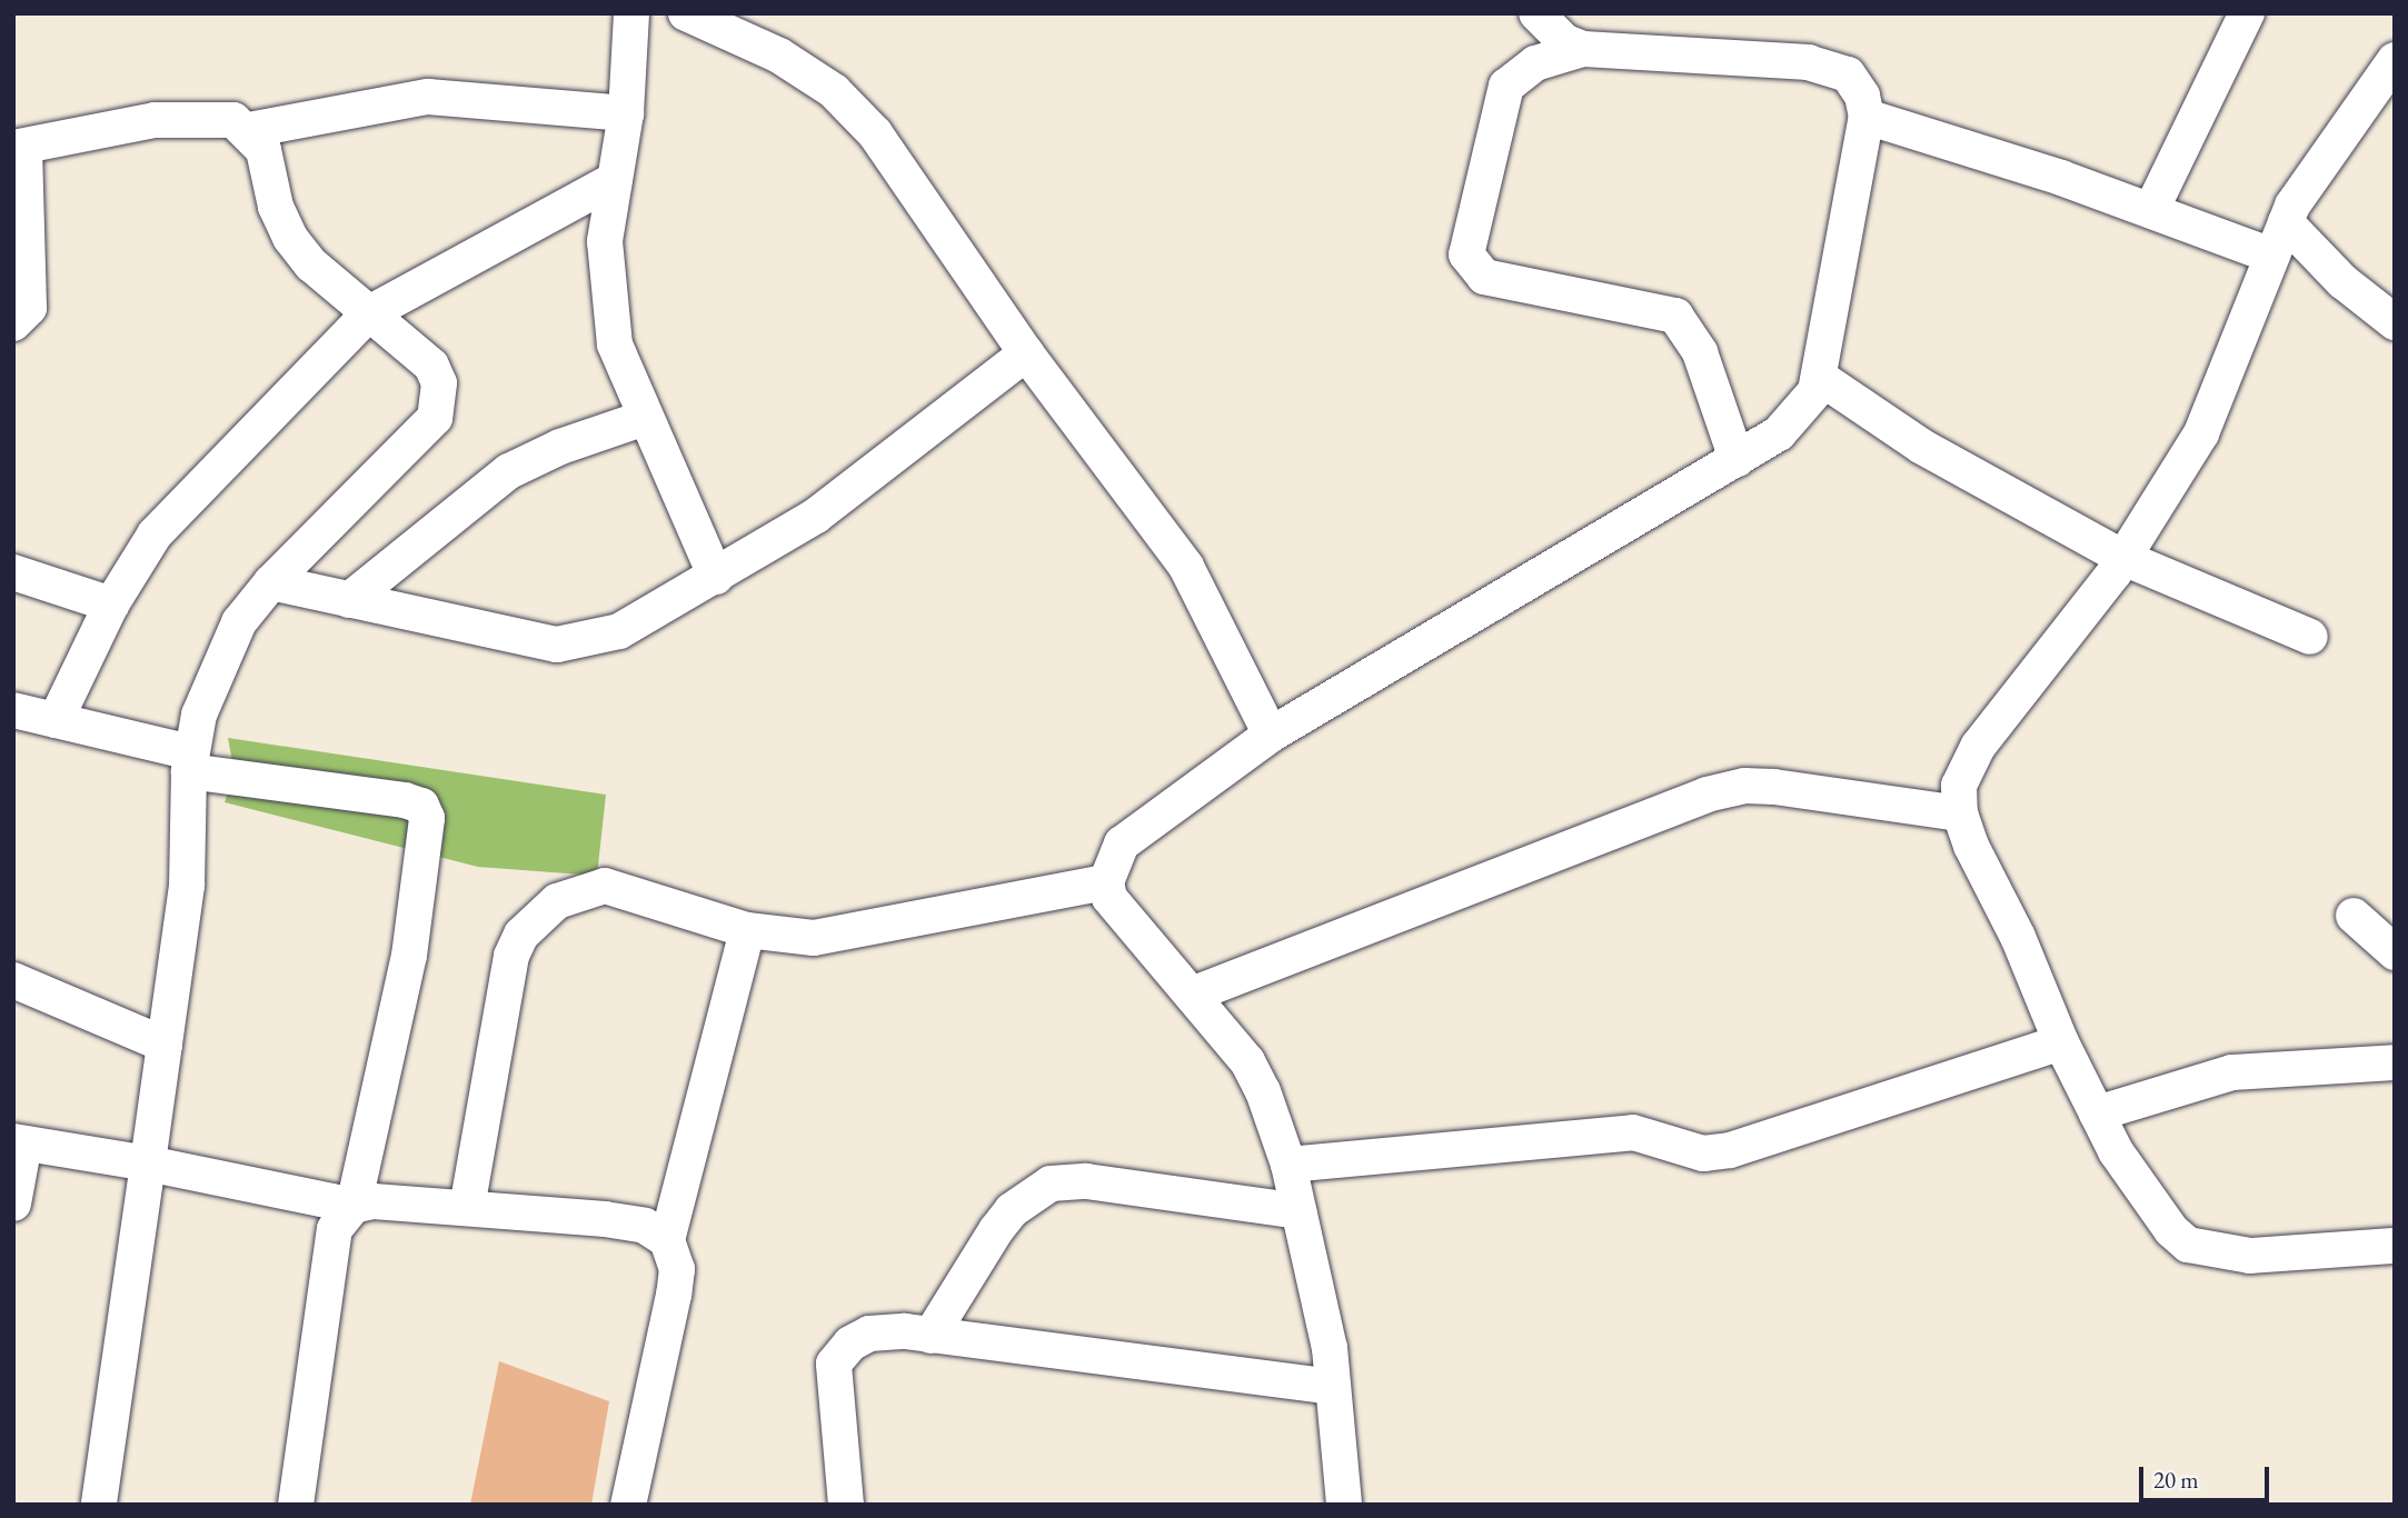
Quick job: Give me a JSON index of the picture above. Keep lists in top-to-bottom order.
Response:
{
  "scale_bar": "20 m"
}
